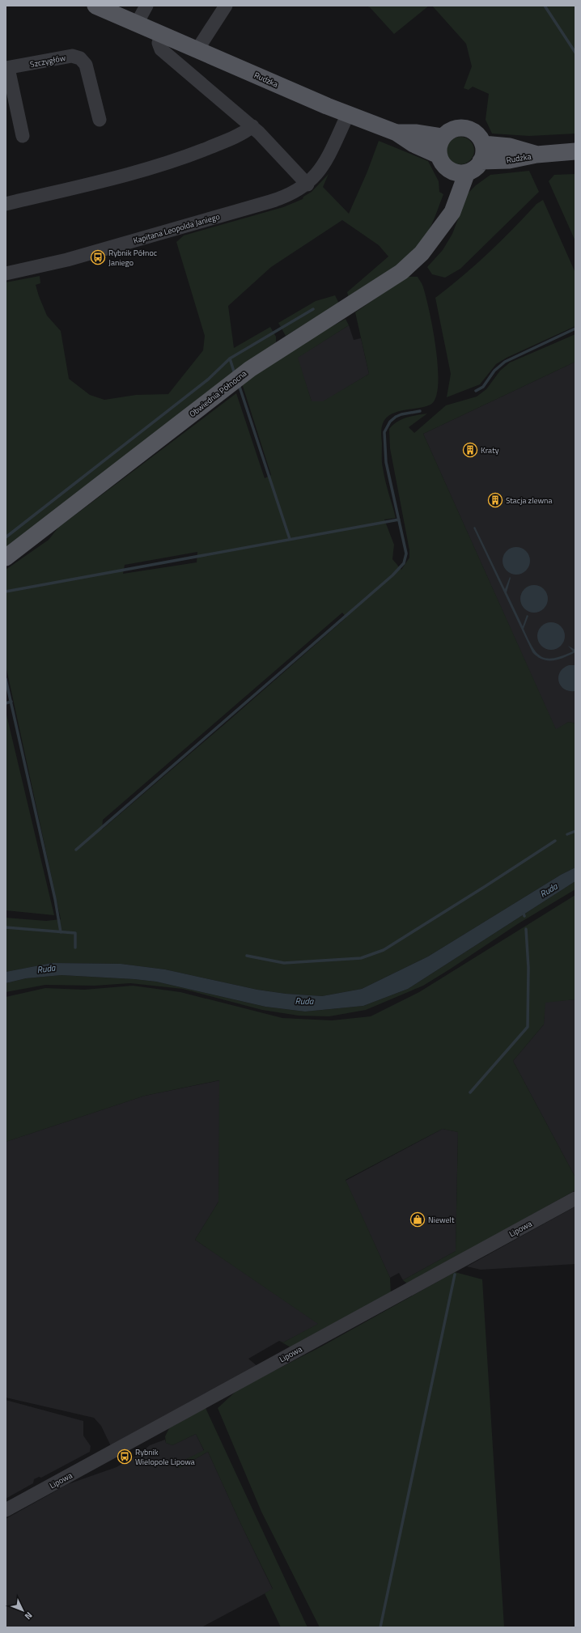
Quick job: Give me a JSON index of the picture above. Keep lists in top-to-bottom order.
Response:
{
  "streets": {
    "main road": ["Rudzka", "Obwiednia Północna"],
    "street": ["Szczygłów", "Kapitana Leopolda Janiego", "Lipowa"]
  },
  "crossings": [
    ["Rudzka", "Kapitana Leopolda Janiego"],
    ["Rudzka", "Obwiednia Północna"]
  ],
  "water": ["Ruda"],
  "places": {
    "bus stop": ["Rybnik Północ Janiego", "Rybnik Wielopole Lipowa"],
    "building": ["Kraty", "Stacja zlewna"],
    "shop": ["Niewelt"]
  },
  "north": "bottom right"
}
